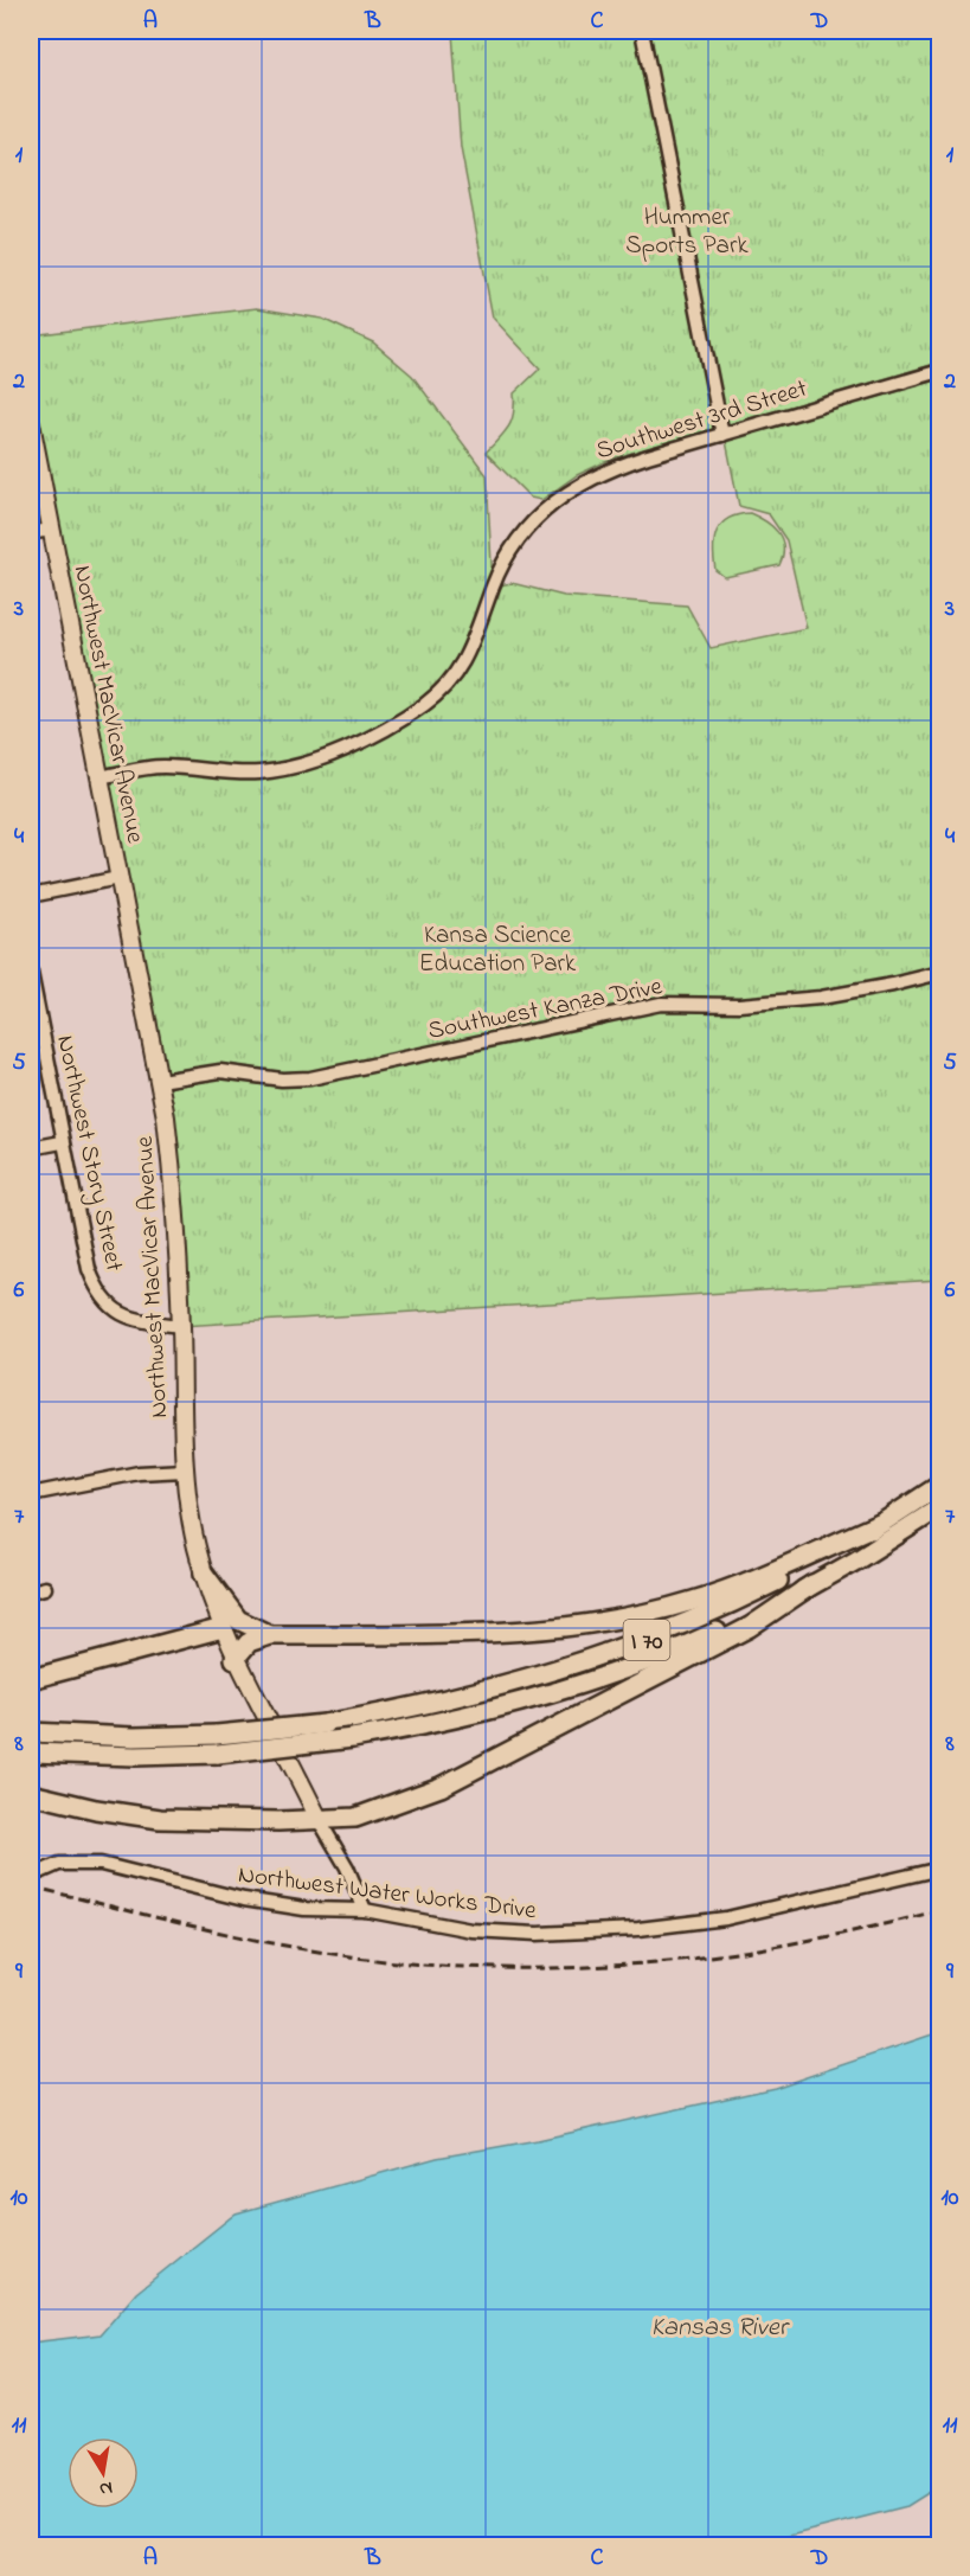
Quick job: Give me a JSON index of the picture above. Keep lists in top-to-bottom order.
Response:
{
  "streets": {
    "highway": ["I 70"],
    "main road": ["Northwest MacVicar Avenue"],
    "street": [
      "Southwest 3rd Street",
      "Southwest Kanza Drive",
      "Northwest Story Street",
      "Northwest Water Works Drive"
    ]
  },
  "crossings": [
    ["Southwest 3rd Street", "Northwest MacVicar Avenue"],
    ["Northwest MacVicar Avenue", "Southwest Kanza Drive"],
    ["Northwest MacVicar Avenue", "Northwest Story Street"],
    ["Northwest MacVicar Avenue", "Northwest Water Works Drive"]
  ],
  "water": ["Kansas River"],
  "parks": ["Hummer Sports Park", "Kansa Science Education Park"],
  "north": "bottom",
  "grid": {
    "columns": [
      "A",
      "B",
      "C",
      "D"
    ],
    "rows": [
      "1",
      "2",
      "3",
      "4",
      "5",
      "6",
      "7",
      "8",
      "9",
      "10",
      "11"
    ]
  }
}
